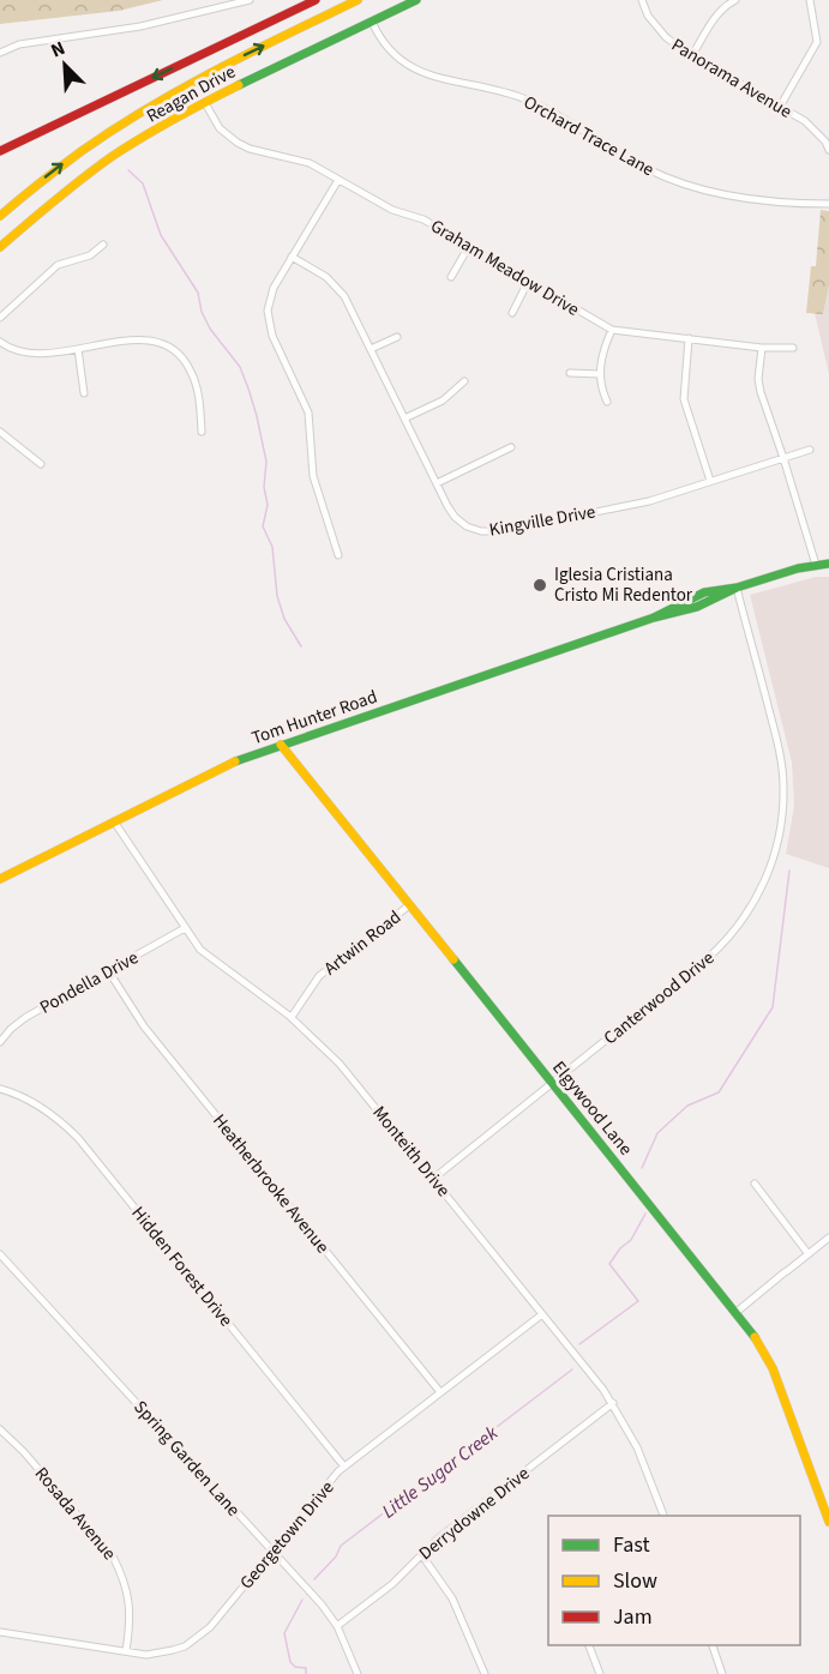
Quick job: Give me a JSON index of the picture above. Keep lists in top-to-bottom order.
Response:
{
  "streets": {
    "main road": ["Reagan Drive", "Tom Hunter Road", "Elgywood Lane"],
    "street": [
      "Panorama Avenue",
      "Orchard Trace Lane",
      "Graham Meadow Drive",
      "Kingville Drive",
      "Artwin Road",
      "Pondella Drive",
      "Canterwood Drive",
      "Monteith Drive",
      "Heatherbrooke Avenue",
      "Hidden Forest Drive",
      "Spring Garden Lane",
      "Rosada Avenue",
      "Derrydowne Drive",
      "Georgetown Drive"
    ]
  },
  "crossings": [
    ["Reagan Drive", "Orchard Trace Lane"],
    ["Reagan Drive", "Graham Meadow Drive"],
    ["Tom Hunter Road", "Canterwood Drive"],
    ["Tom Hunter Road", "Elgywood Lane"],
    ["Tom Hunter Road", "Monteith Drive"],
    ["Artwin Road", "Elgywood Lane"],
    ["Artwin Road", "Monteith Drive"],
    ["Pondella Drive", "Monteith Drive"],
    ["Pondella Drive", "Heatherbrooke Avenue"],
    ["Canterwood Drive", "Elgywood Lane"],
    ["Canterwood Drive", "Monteith Drive"],
    ["Monteith Drive", "Derrydowne Drive"],
    ["Monteith Drive", "Georgetown Drive"],
    ["Heatherbrooke Avenue", "Georgetown Drive"],
    ["Hidden Forest Drive", "Georgetown Drive"],
    ["Spring Garden Lane", "Derrydowne Drive"],
    ["Spring Garden Lane", "Georgetown Drive"],
    ["Rosada Avenue", "Georgetown Drive"]
  ],
  "water": ["Little Sugar Creek"],
  "places": ["Iglesia Cristiana Cristo Mi Redentor"],
  "legend": ["Fast", "Slow", "Jam"],
  "north": "top left"
}
